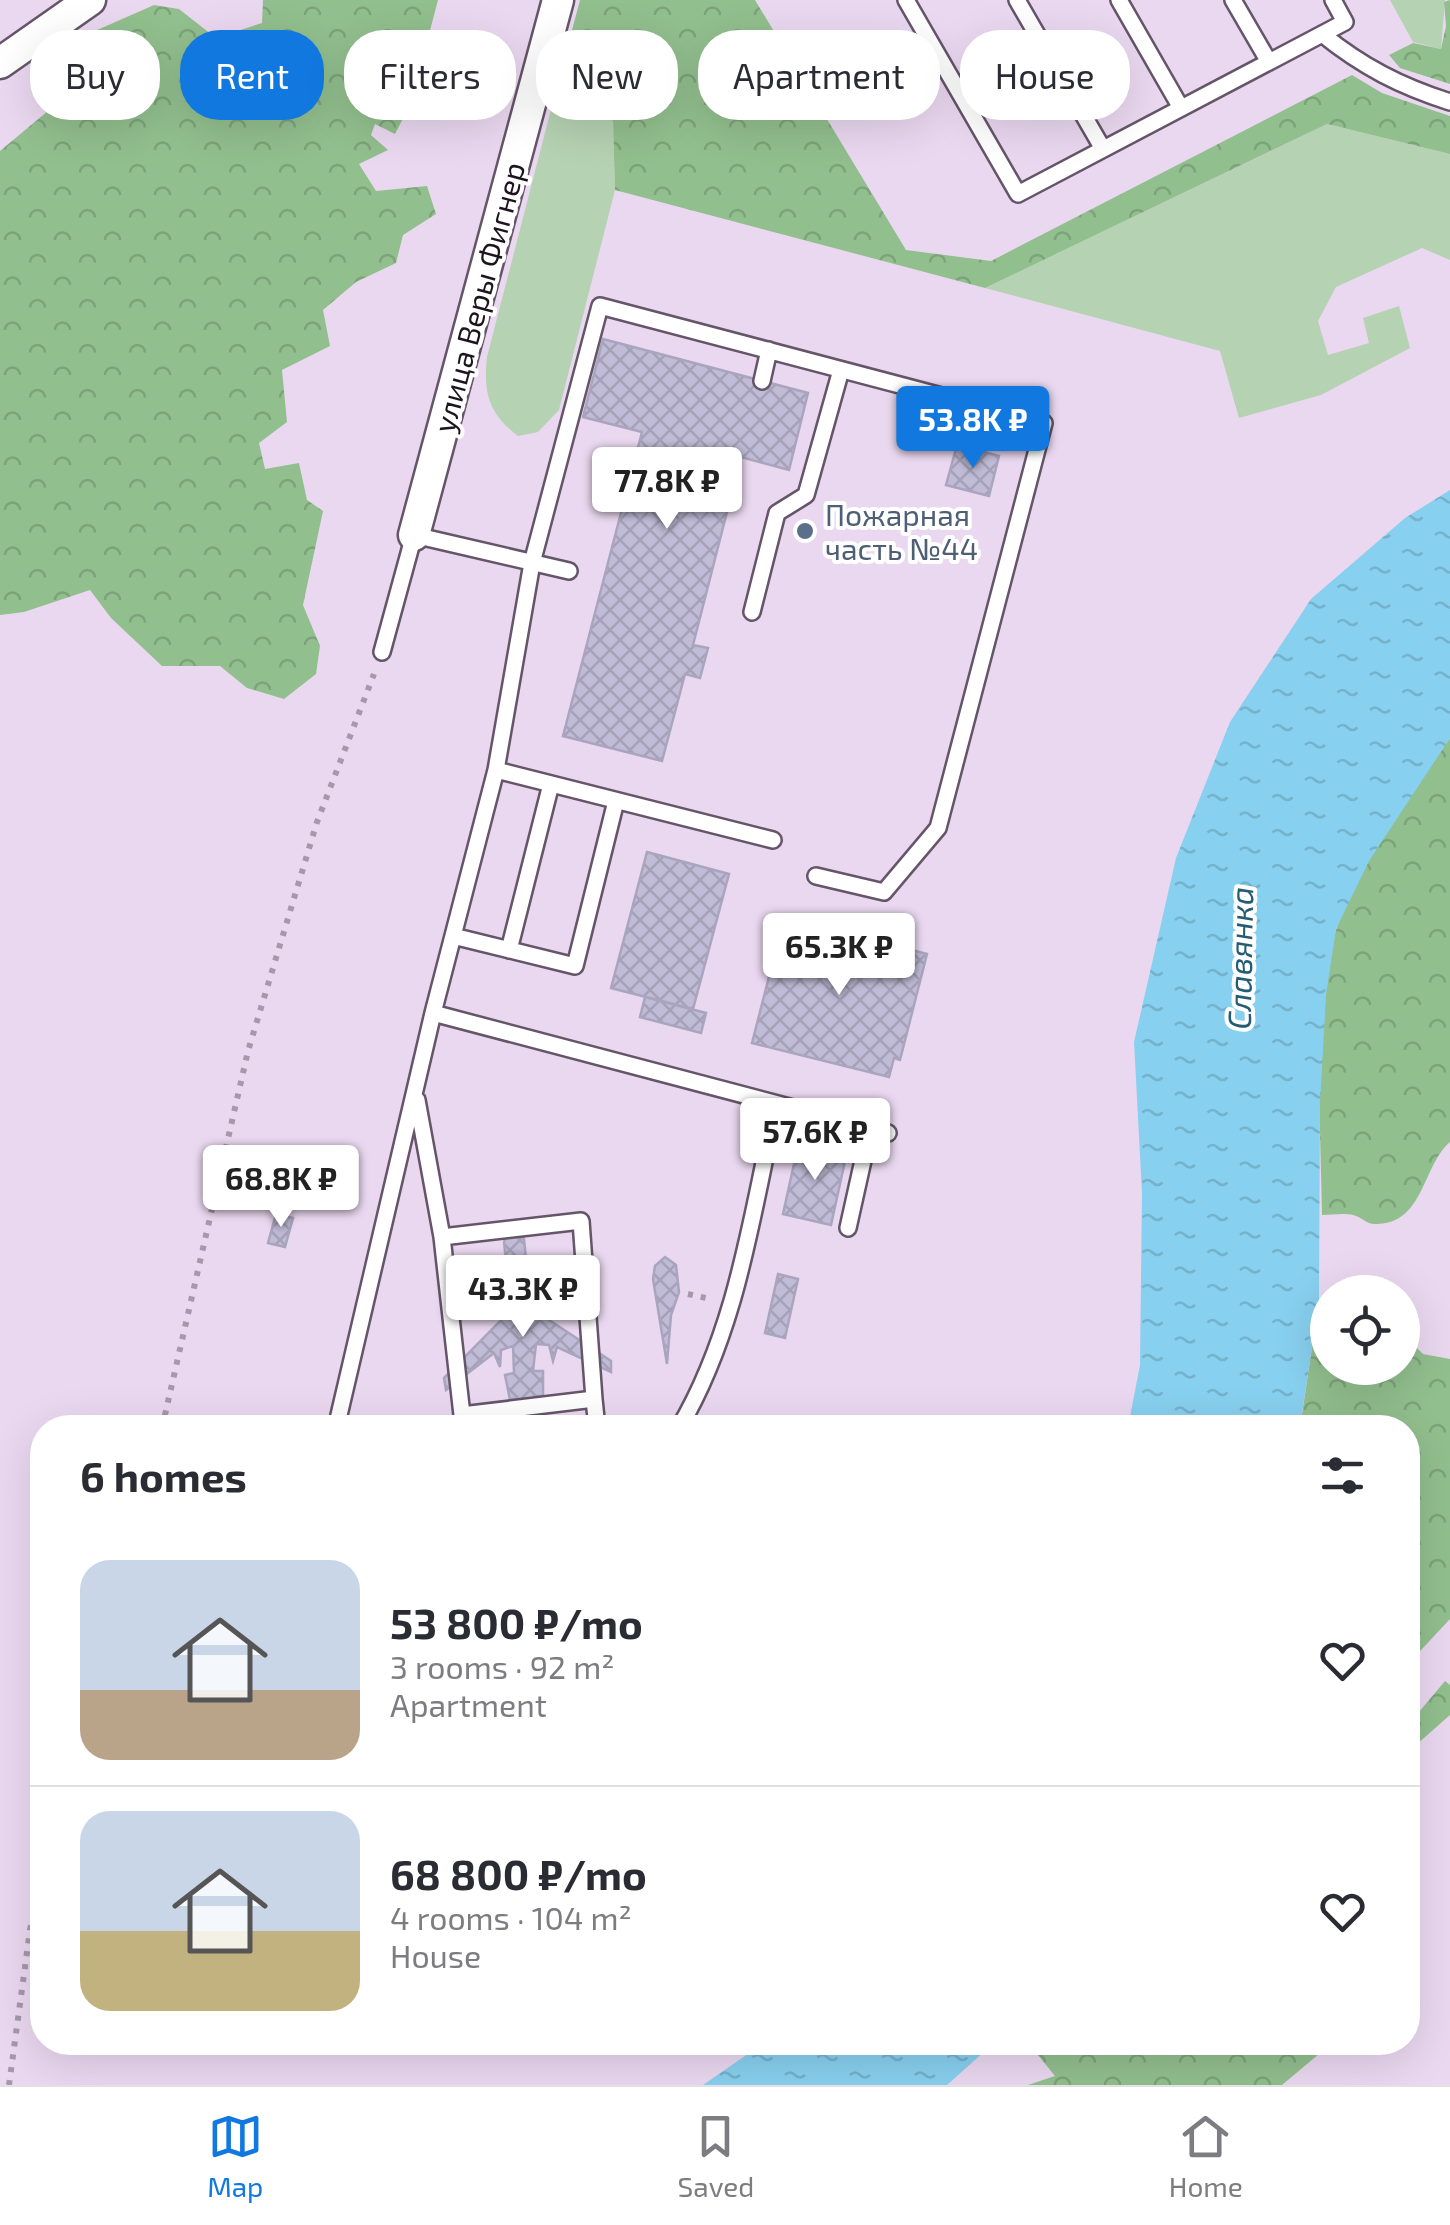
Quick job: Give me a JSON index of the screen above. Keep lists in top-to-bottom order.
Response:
{
  "streets": {
    "street": ["улица Веры Фигнер"]
  },
  "water": ["Славянка"],
  "places": ["Пожарная часть №44"],
  "page": {
    "chip": [
      "Buy",
      "Rent",
      "Filters",
      "New",
      "Apartment",
      "House"
    ],
    "price": [
      "53.8K ₽",
      "77.8K ₽",
      "65.3K ₽",
      "57.6K ₽",
      "68.8K ₽",
      "43.3K ₽"
    ],
    "heading": "6 homes",
    "list": [
      {
        "name": "53 800 ₽/mo",
        "note": "3 rooms · 92 m² · Apartment"
      },
      {
        "name": "68 800 ₽/mo",
        "note": "4 rooms · 104 m² · House"
      }
    ],
    "tabs": ["Map", "Saved", "Home"]
  }
}
